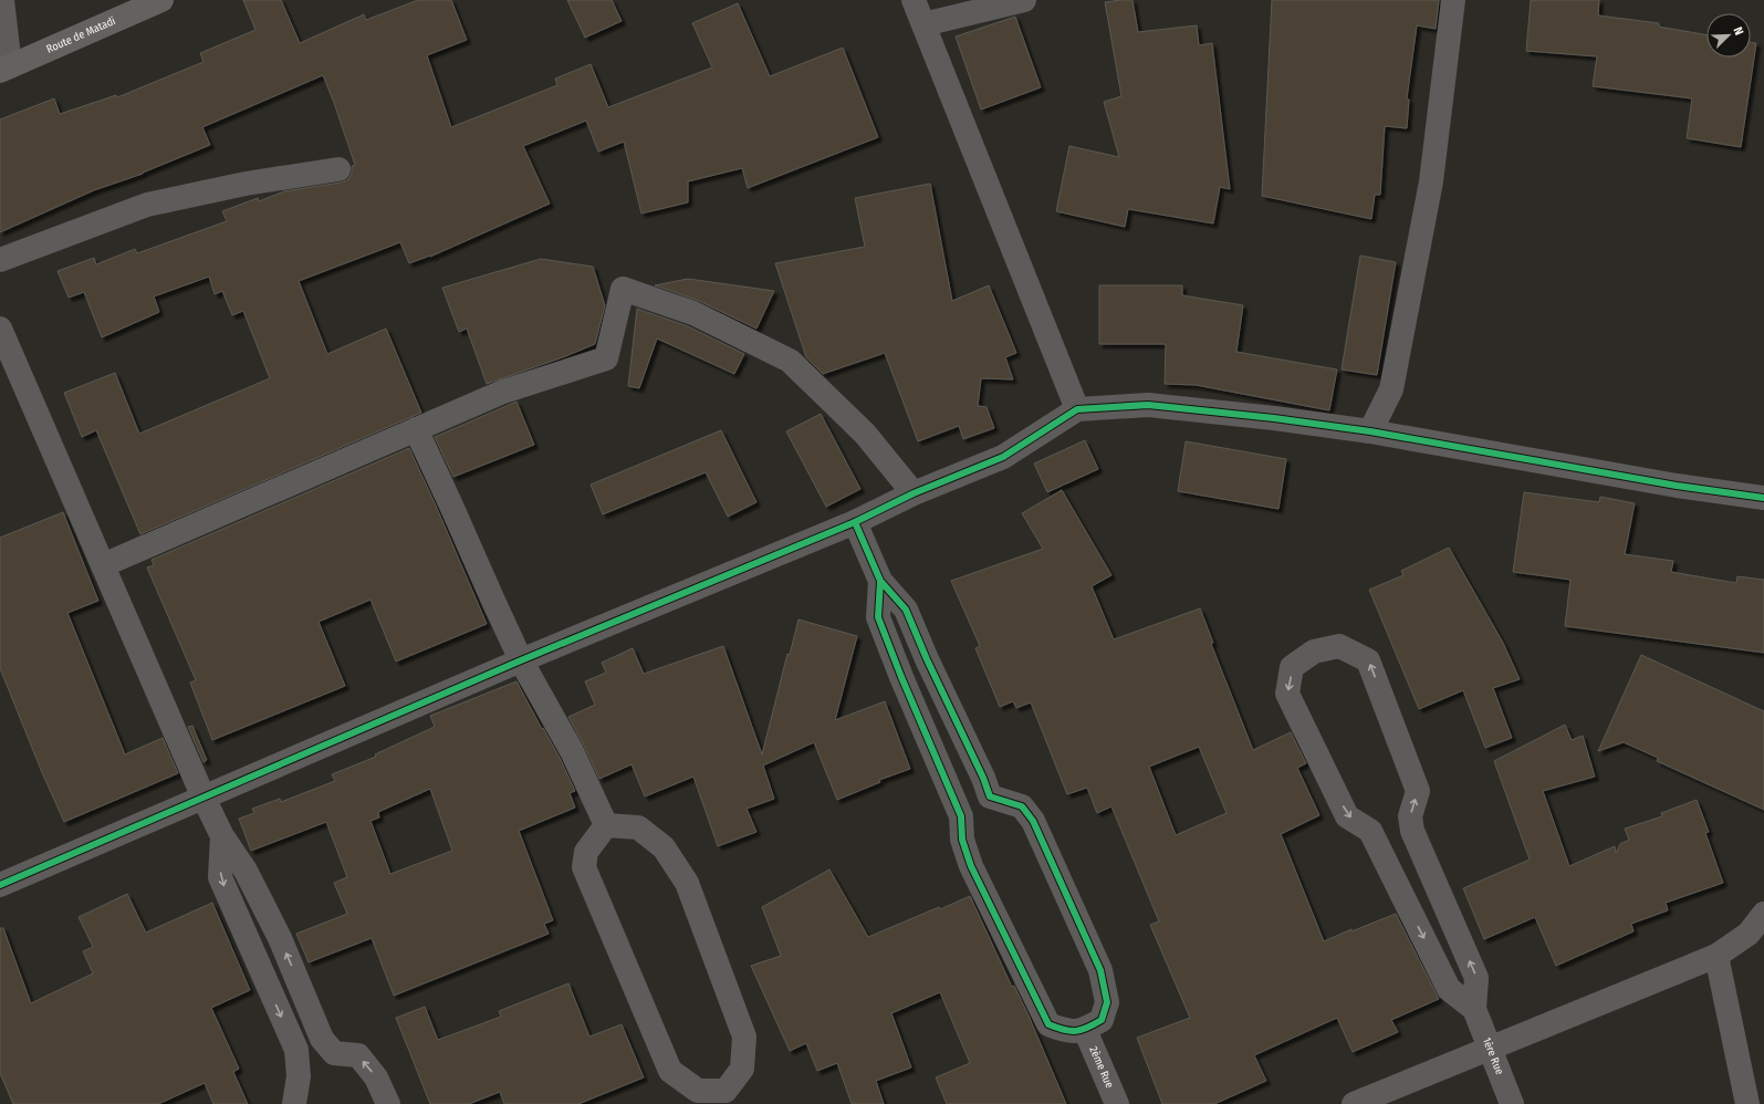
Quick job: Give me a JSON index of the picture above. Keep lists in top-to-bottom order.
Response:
{
  "streets": {
    "highway": ["Route de Matadi"],
    "street": ["1ère Rue", "2ème Rue"]
  },
  "north": "top right"
}
